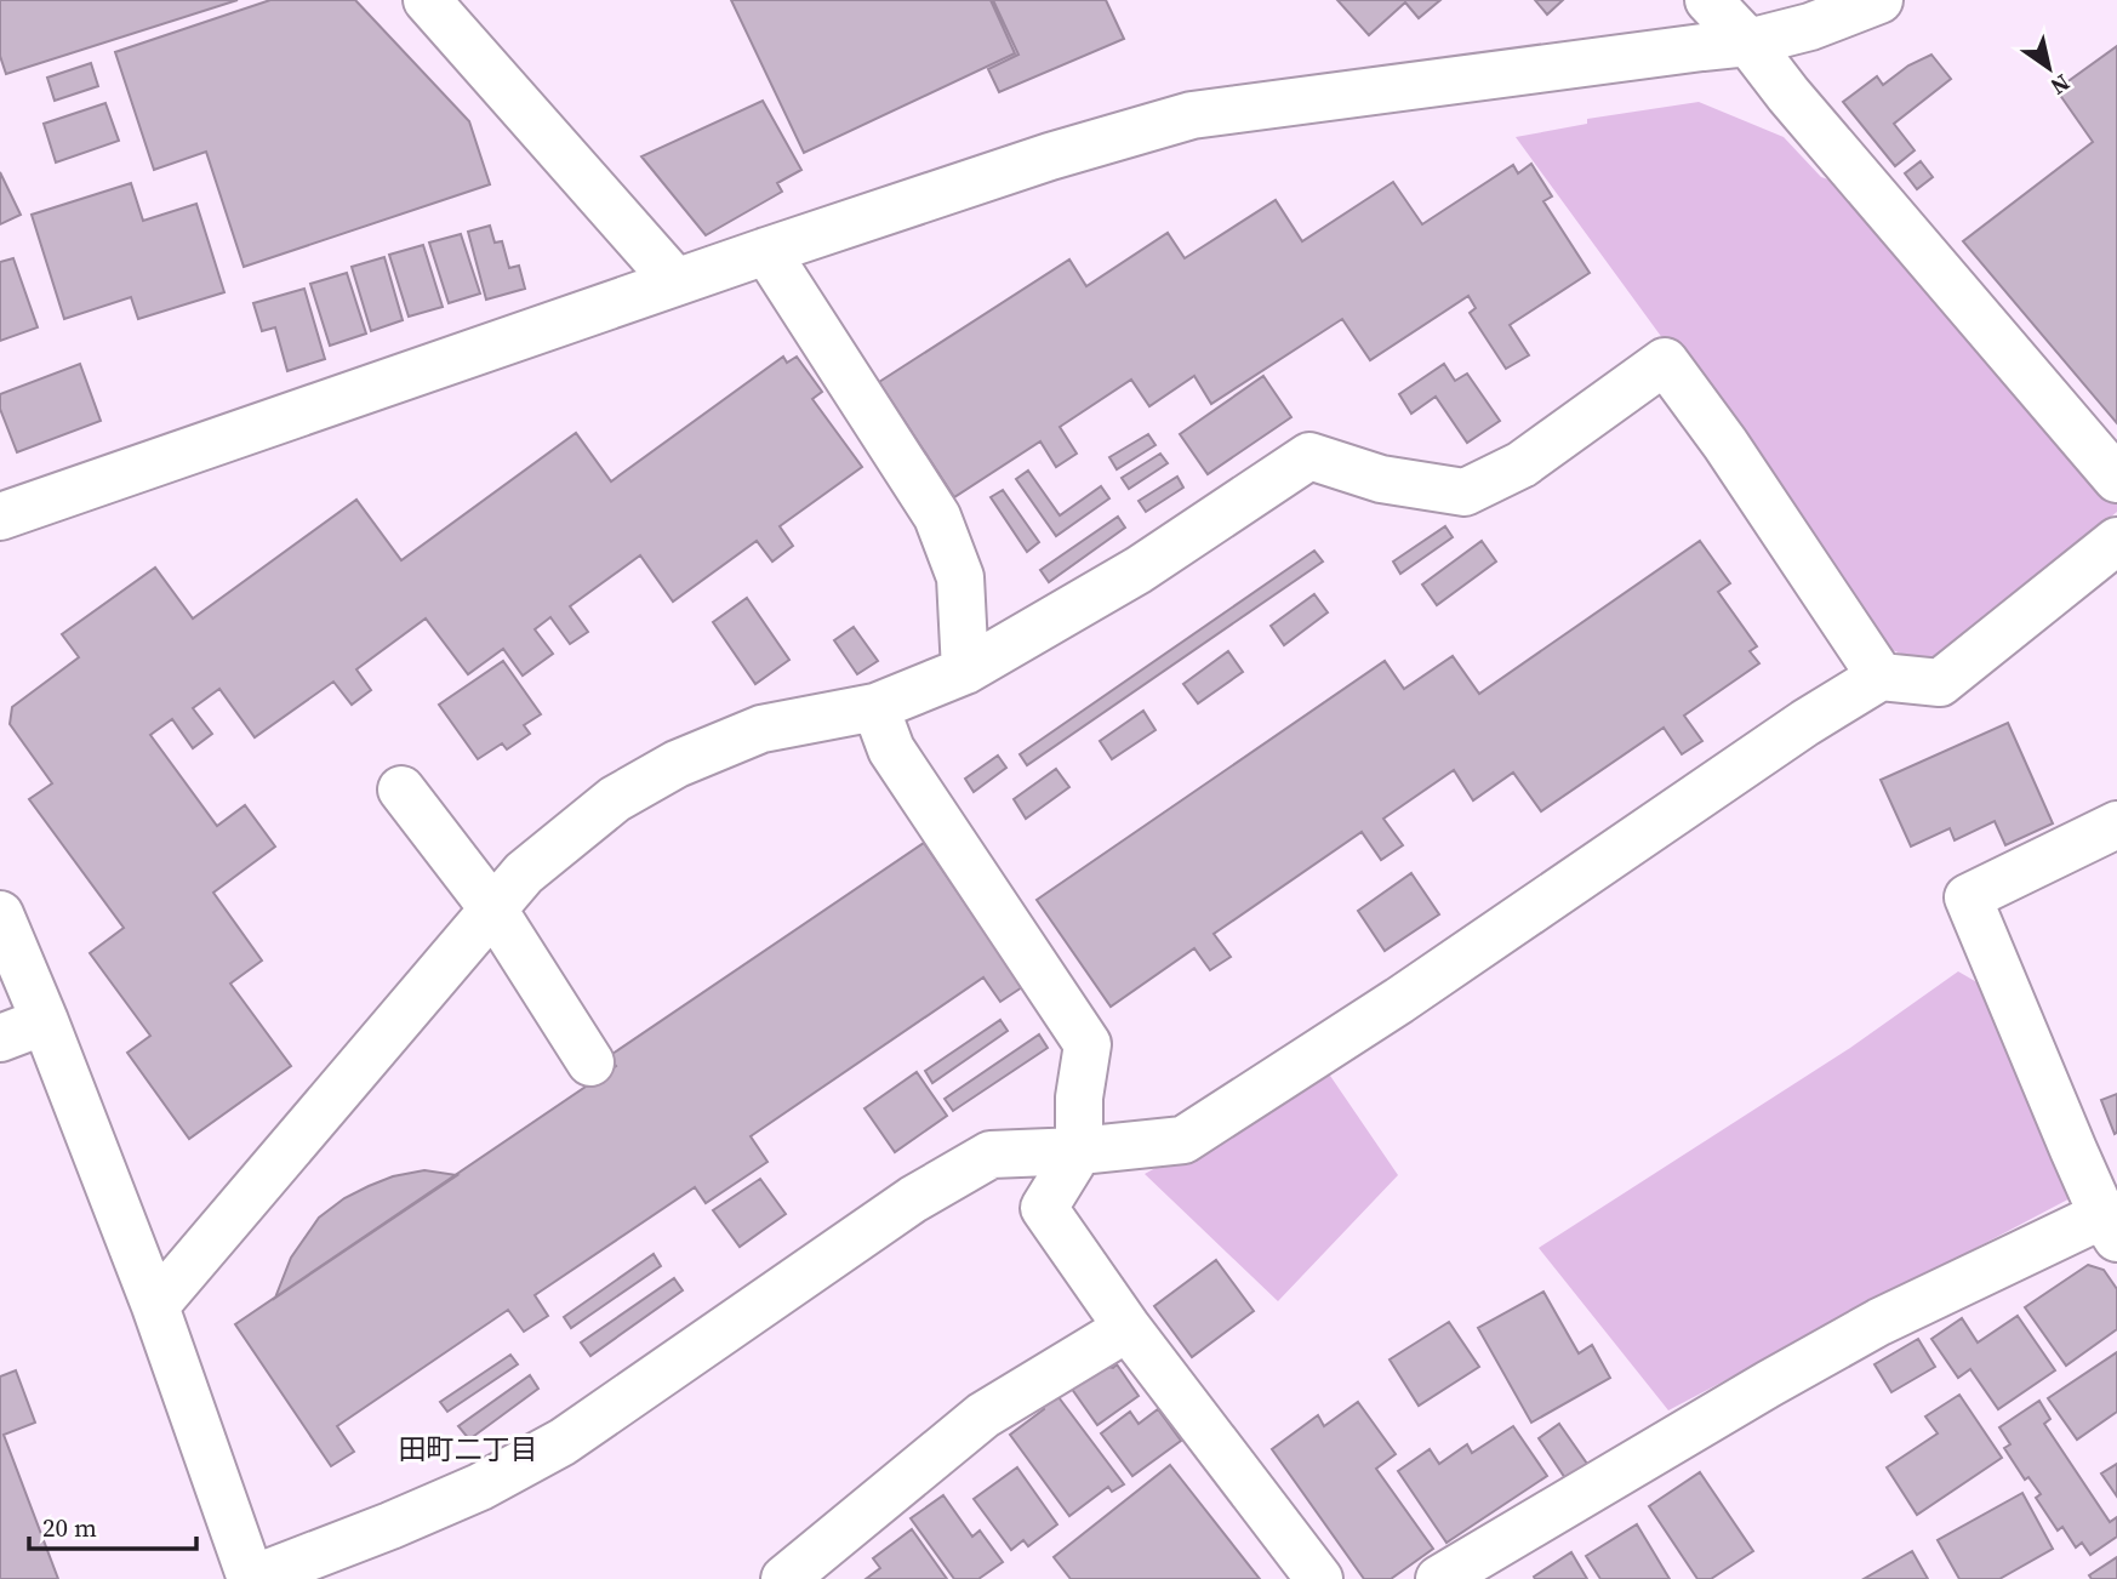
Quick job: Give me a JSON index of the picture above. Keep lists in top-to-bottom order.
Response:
{
  "districts": ["田町二丁目"],
  "scale_bar": "20 m",
  "north": "bottom right"
}
